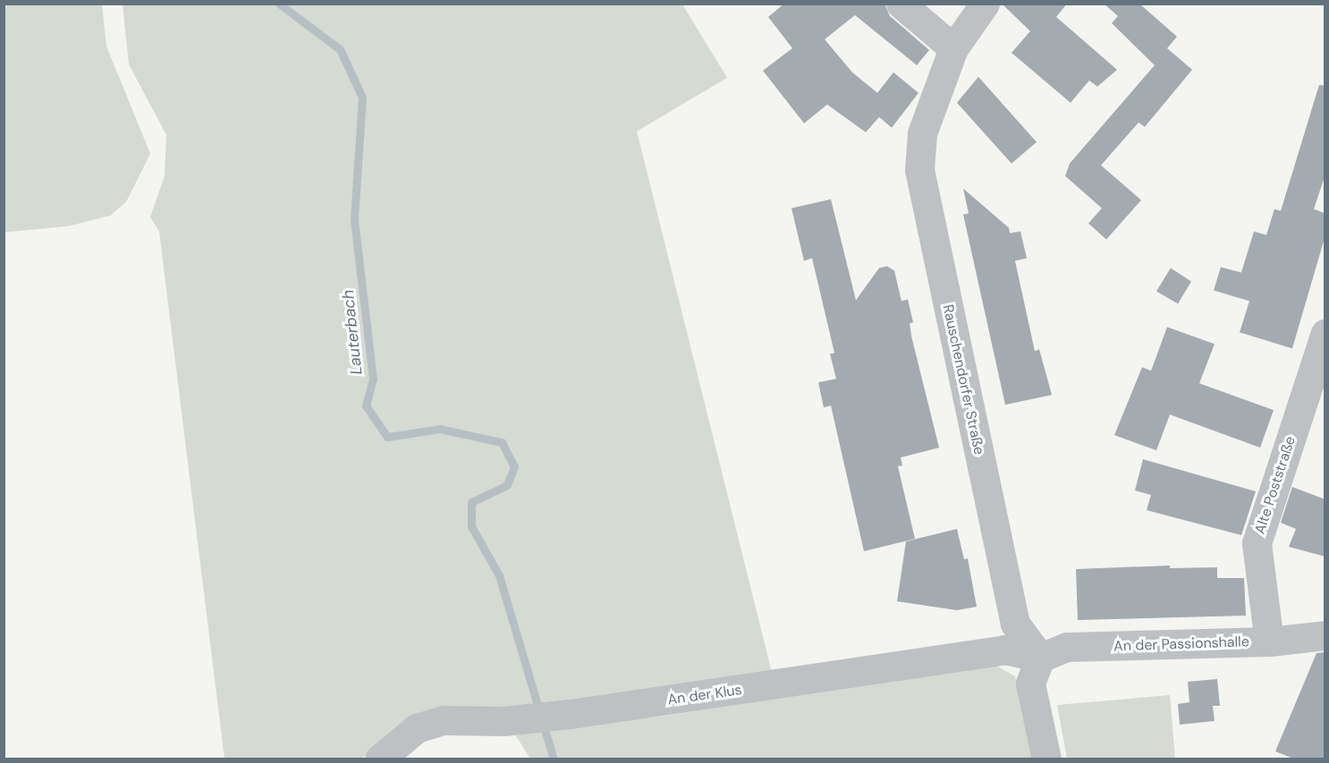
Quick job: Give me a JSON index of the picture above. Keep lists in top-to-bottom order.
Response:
{
  "streets": {
    "street": [
      "Rauschendorfer Straße",
      "Alte Poststraße",
      "An der Passionshalle",
      "An der Klus"
    ]
  },
  "crossings": [
    ["Rauschendorfer Straße", "An der Passionshalle"],
    ["Rauschendorfer Straße", "An der Klus"],
    ["Alte Poststraße", "An der Passionshalle"],
    ["An der Passionshalle", "An der Klus"]
  ],
  "water": ["Lauterbach"]
}
